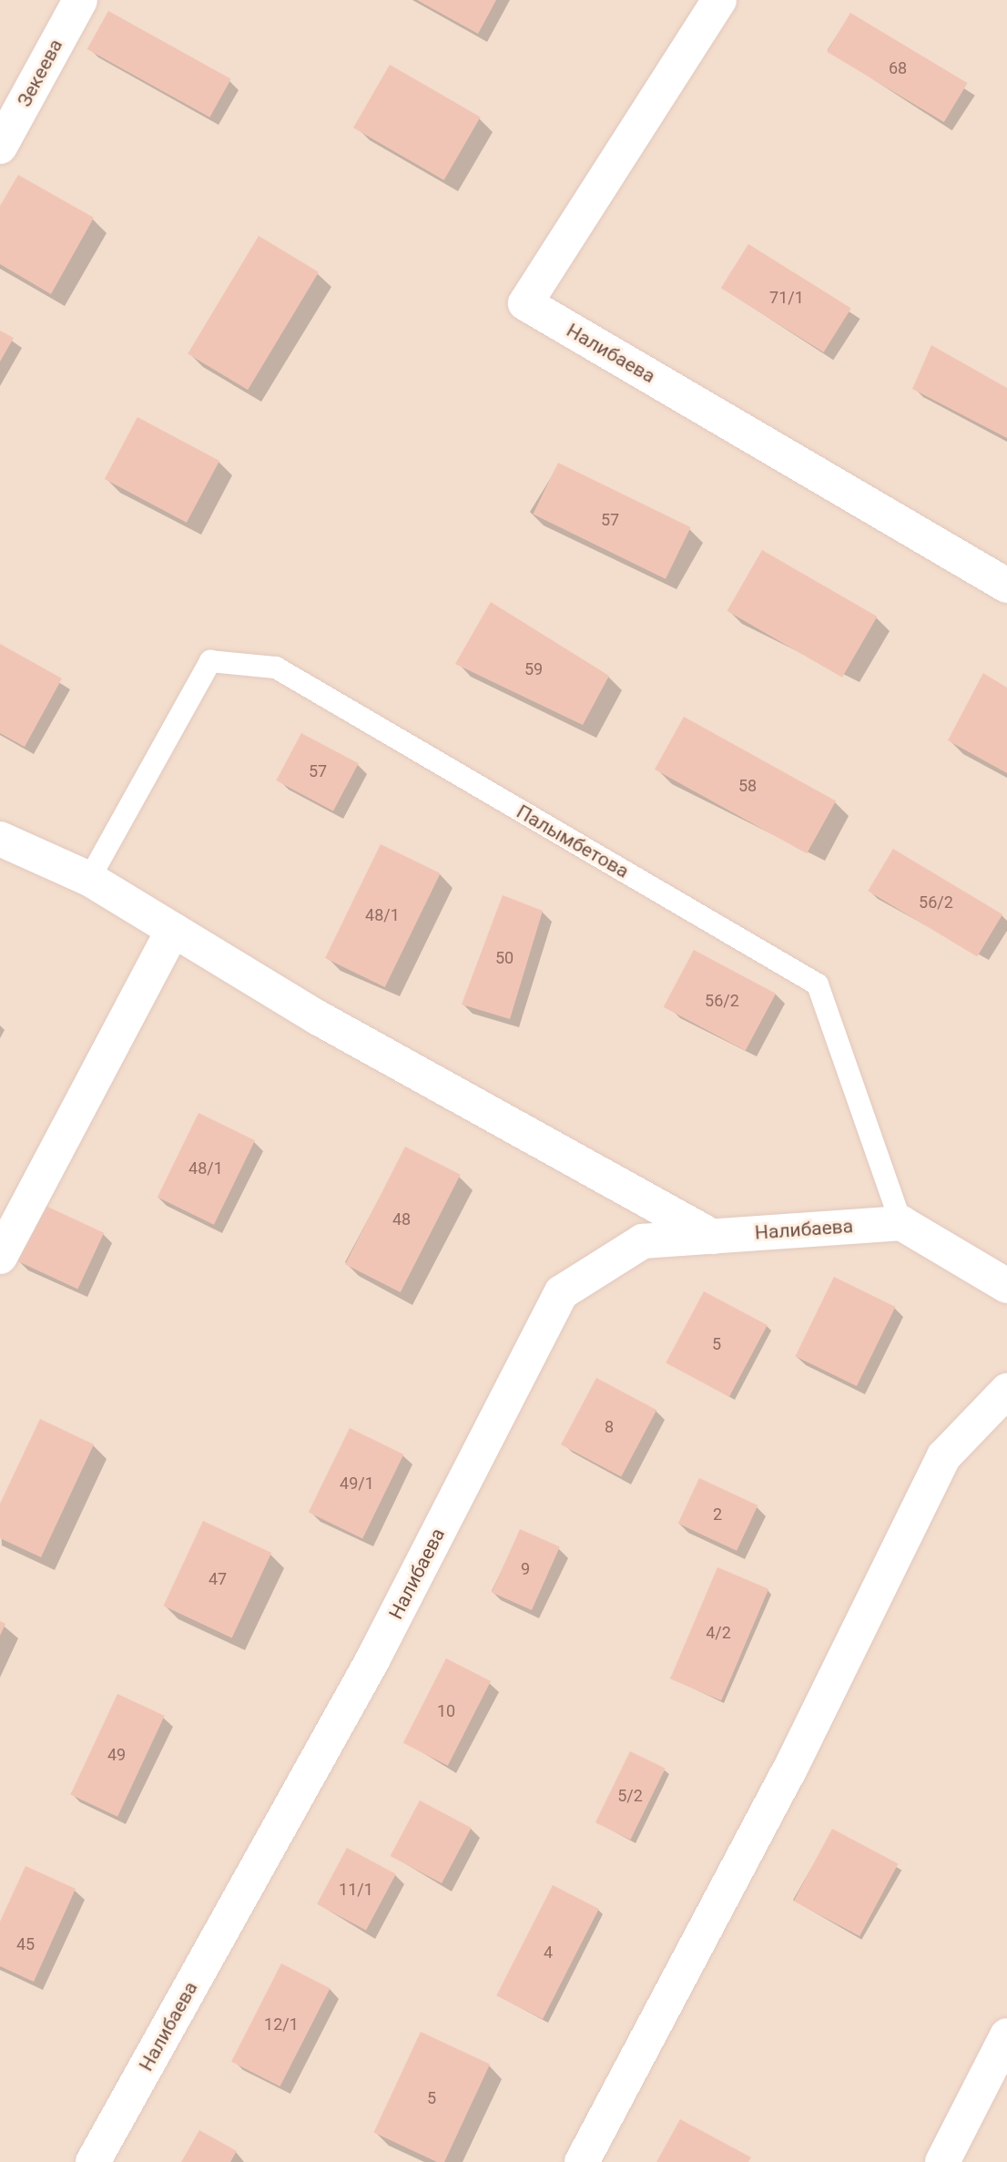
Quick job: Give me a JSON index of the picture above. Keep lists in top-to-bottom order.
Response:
{
  "streets": {
    "street": ["Зекеева", "Налибаева"],
    "lane": ["Палымбетова"]
  },
  "crossings": [
    ["Налибаева", "Палымбетова"]
  ],
  "house_numbers": [
    "68",
    "71/1",
    "57",
    "59",
    "57",
    "58",
    "56/2",
    "48/1",
    "50",
    "56/2",
    "48/1",
    "48",
    "5",
    "8",
    "49/1",
    "2",
    "9",
    "47",
    "4/2",
    "10",
    "49",
    "5/2",
    "11/1",
    "45",
    "4",
    "12/1",
    "5"
  ]
}
